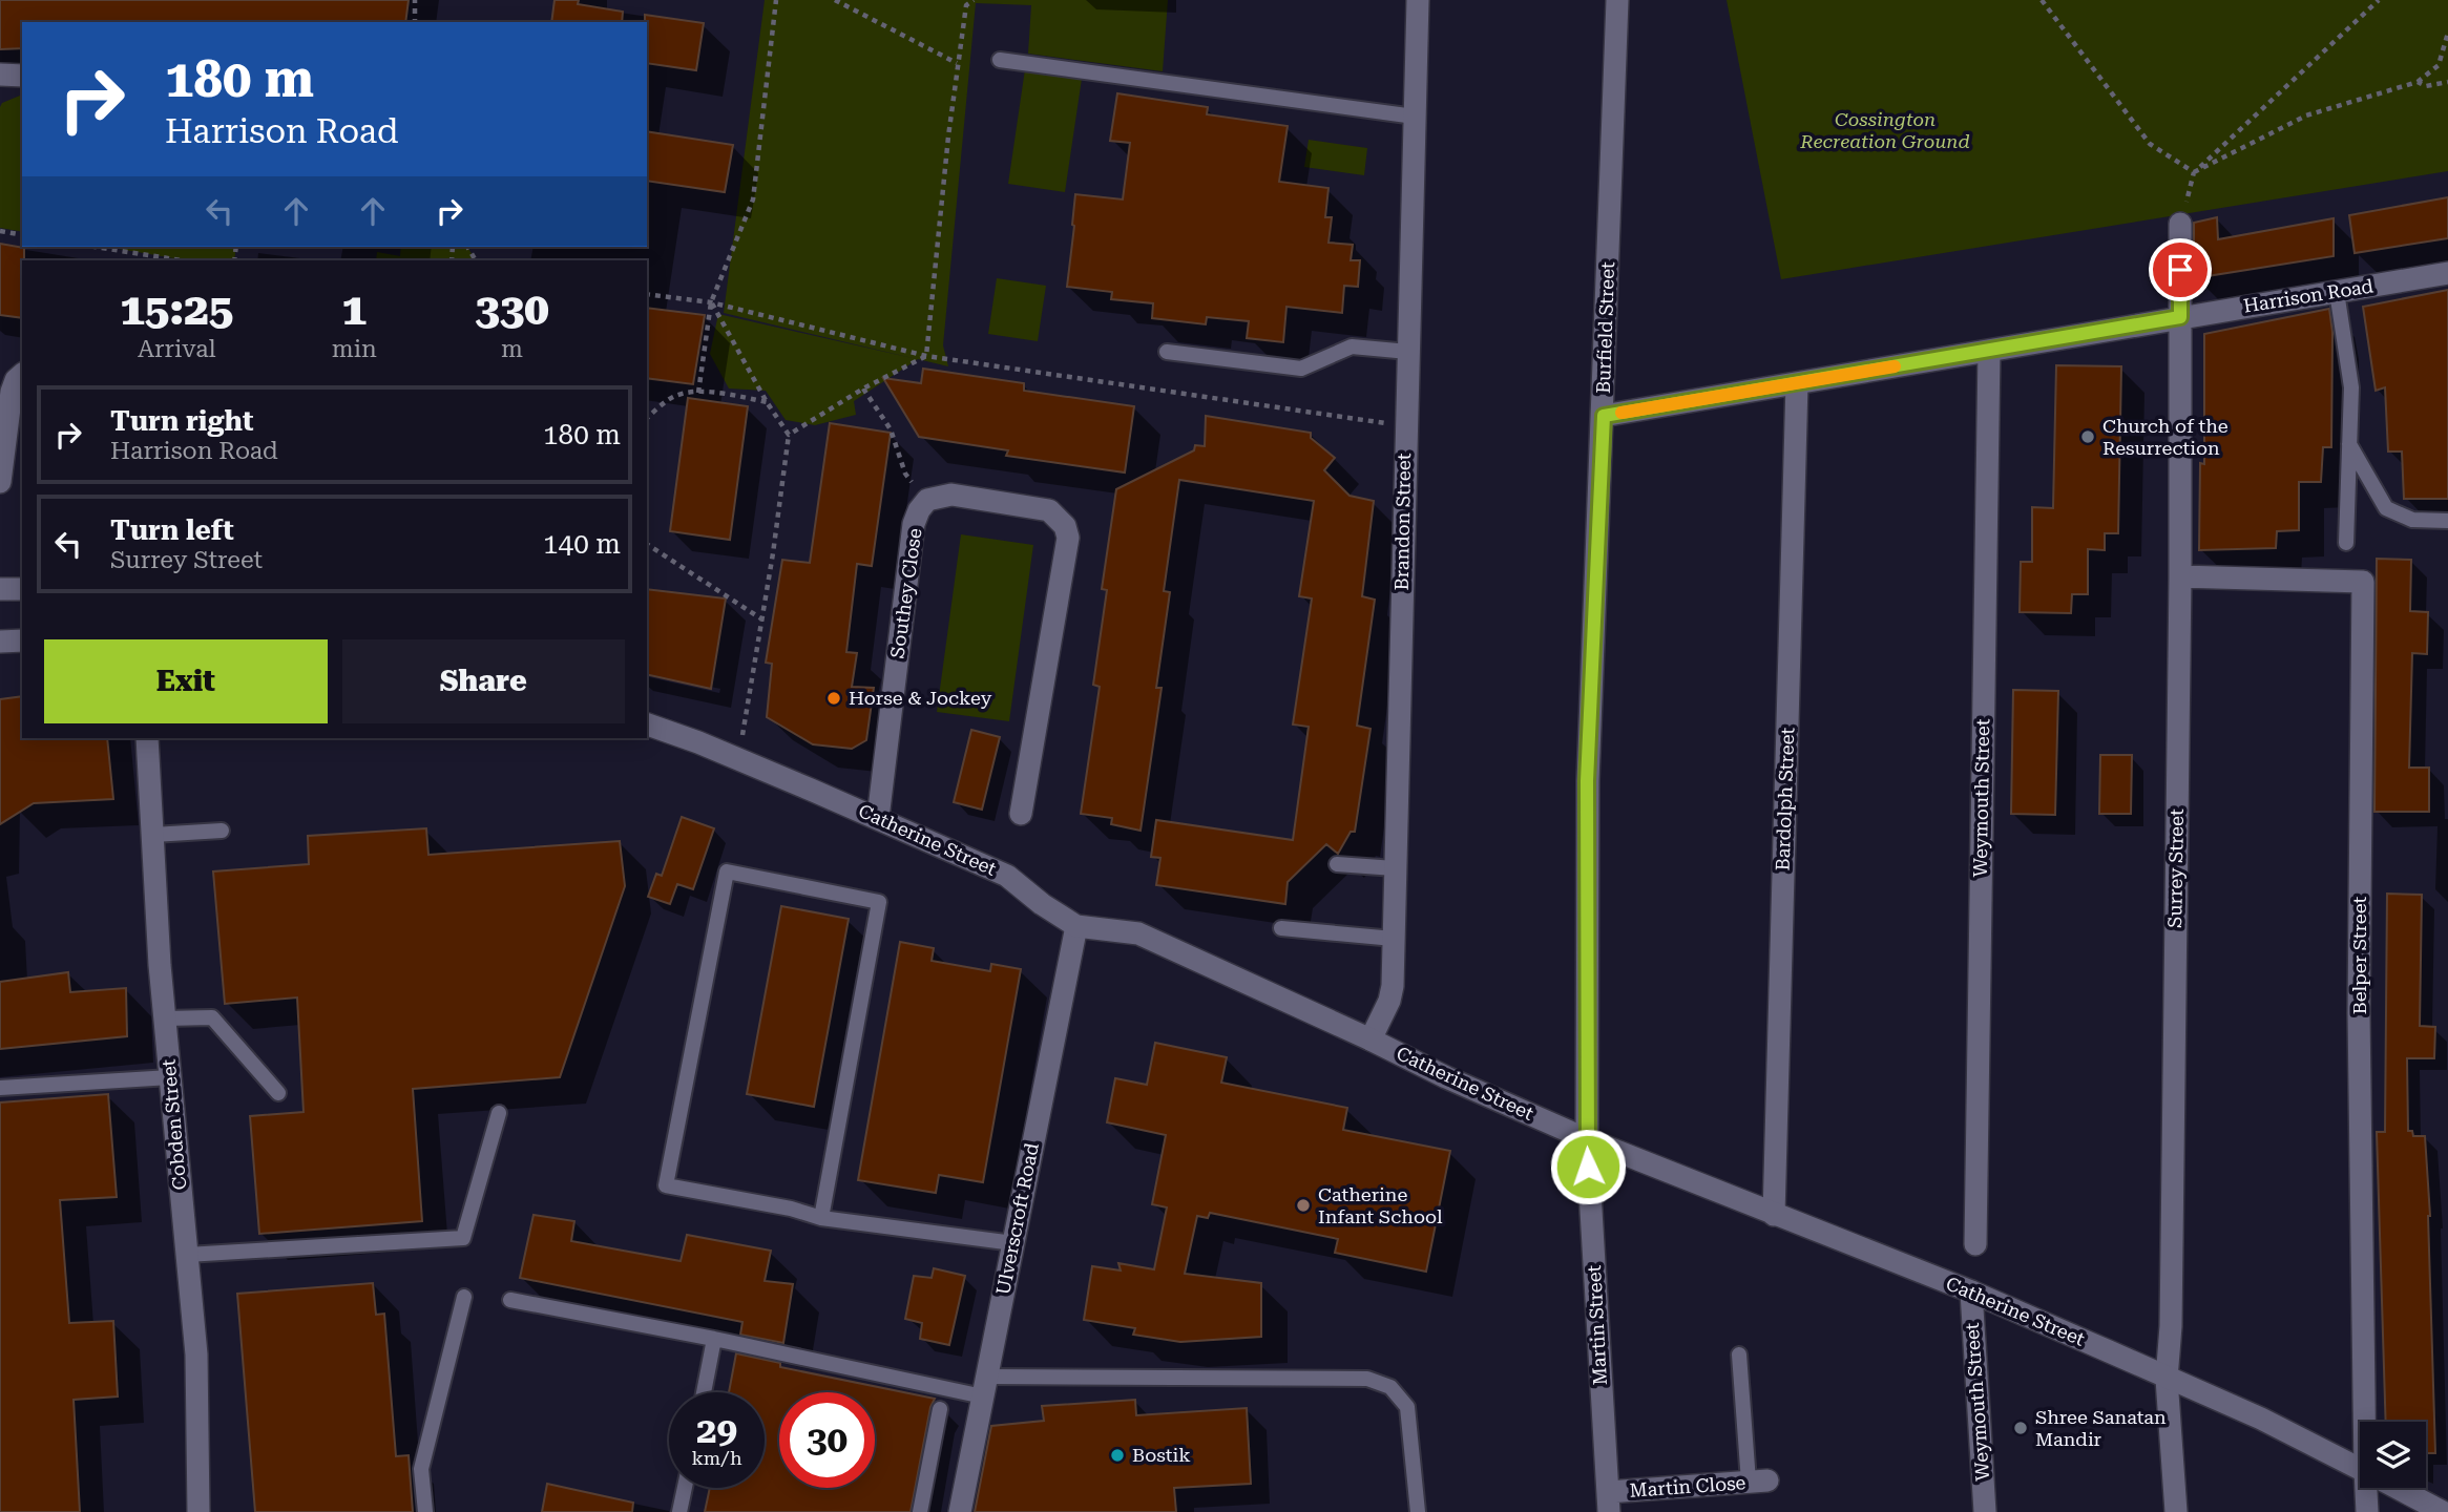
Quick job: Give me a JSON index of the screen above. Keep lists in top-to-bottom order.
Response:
{
  "streets": {
    "street": [
      "Harrison Road",
      "Burfield Street",
      "Brandon Street",
      "Southey Close",
      "Weymouth Street",
      "Bardolph Street",
      "Catherine Street",
      "Surrey Street",
      "Belper Street",
      "Cobden Street",
      "Ulverscroft Road",
      "Martin Street",
      "Martin Close"
    ]
  },
  "crossings": [
    ["Harrison Road", "Burfield Street"],
    ["Harrison Road", "Weymouth Street"],
    ["Harrison Road", "Bardolph Street"],
    ["Harrison Road", "Surrey Street"],
    ["Burfield Street", "Catherine Street"],
    ["Burfield Street", "Martin Street"],
    ["Brandon Street", "Catherine Street"],
    ["Southey Close", "Catherine Street"],
    ["Weymouth Street", "Catherine Street"],
    ["Bardolph Street", "Catherine Street"],
    ["Catherine Street", "Surrey Street"],
    ["Catherine Street", "Ulverscroft Road"],
    ["Catherine Street", "Martin Street"],
    ["Surrey Street", "Belper Street"],
    ["Martin Street", "Martin Close"]
  ],
  "parks": ["Cossington Recreation Ground"],
  "places": [
    "Church of the Resurrection",
    "Horse & Jockey",
    "Catherine Infant School",
    "Shree Sanatan Mandir",
    "Bostik"
  ],
  "page": {
    "turn": ["180 m", "Harrison Road"],
    "eta": [
      "15:25",
      "Arrival",
      "1",
      "min",
      "330",
      "m"
    ],
    "list": [
      {
        "name": "Turn right",
        "note": "Harrison Road",
        "value": "180 m"
      },
      {
        "name": "Turn left",
        "note": "Surrey Street",
        "value": "140 m"
      }
    ],
    "buttons": ["Exit", "Share"],
    "speed": "29 km/h",
    "limit": "30"
  }
}
